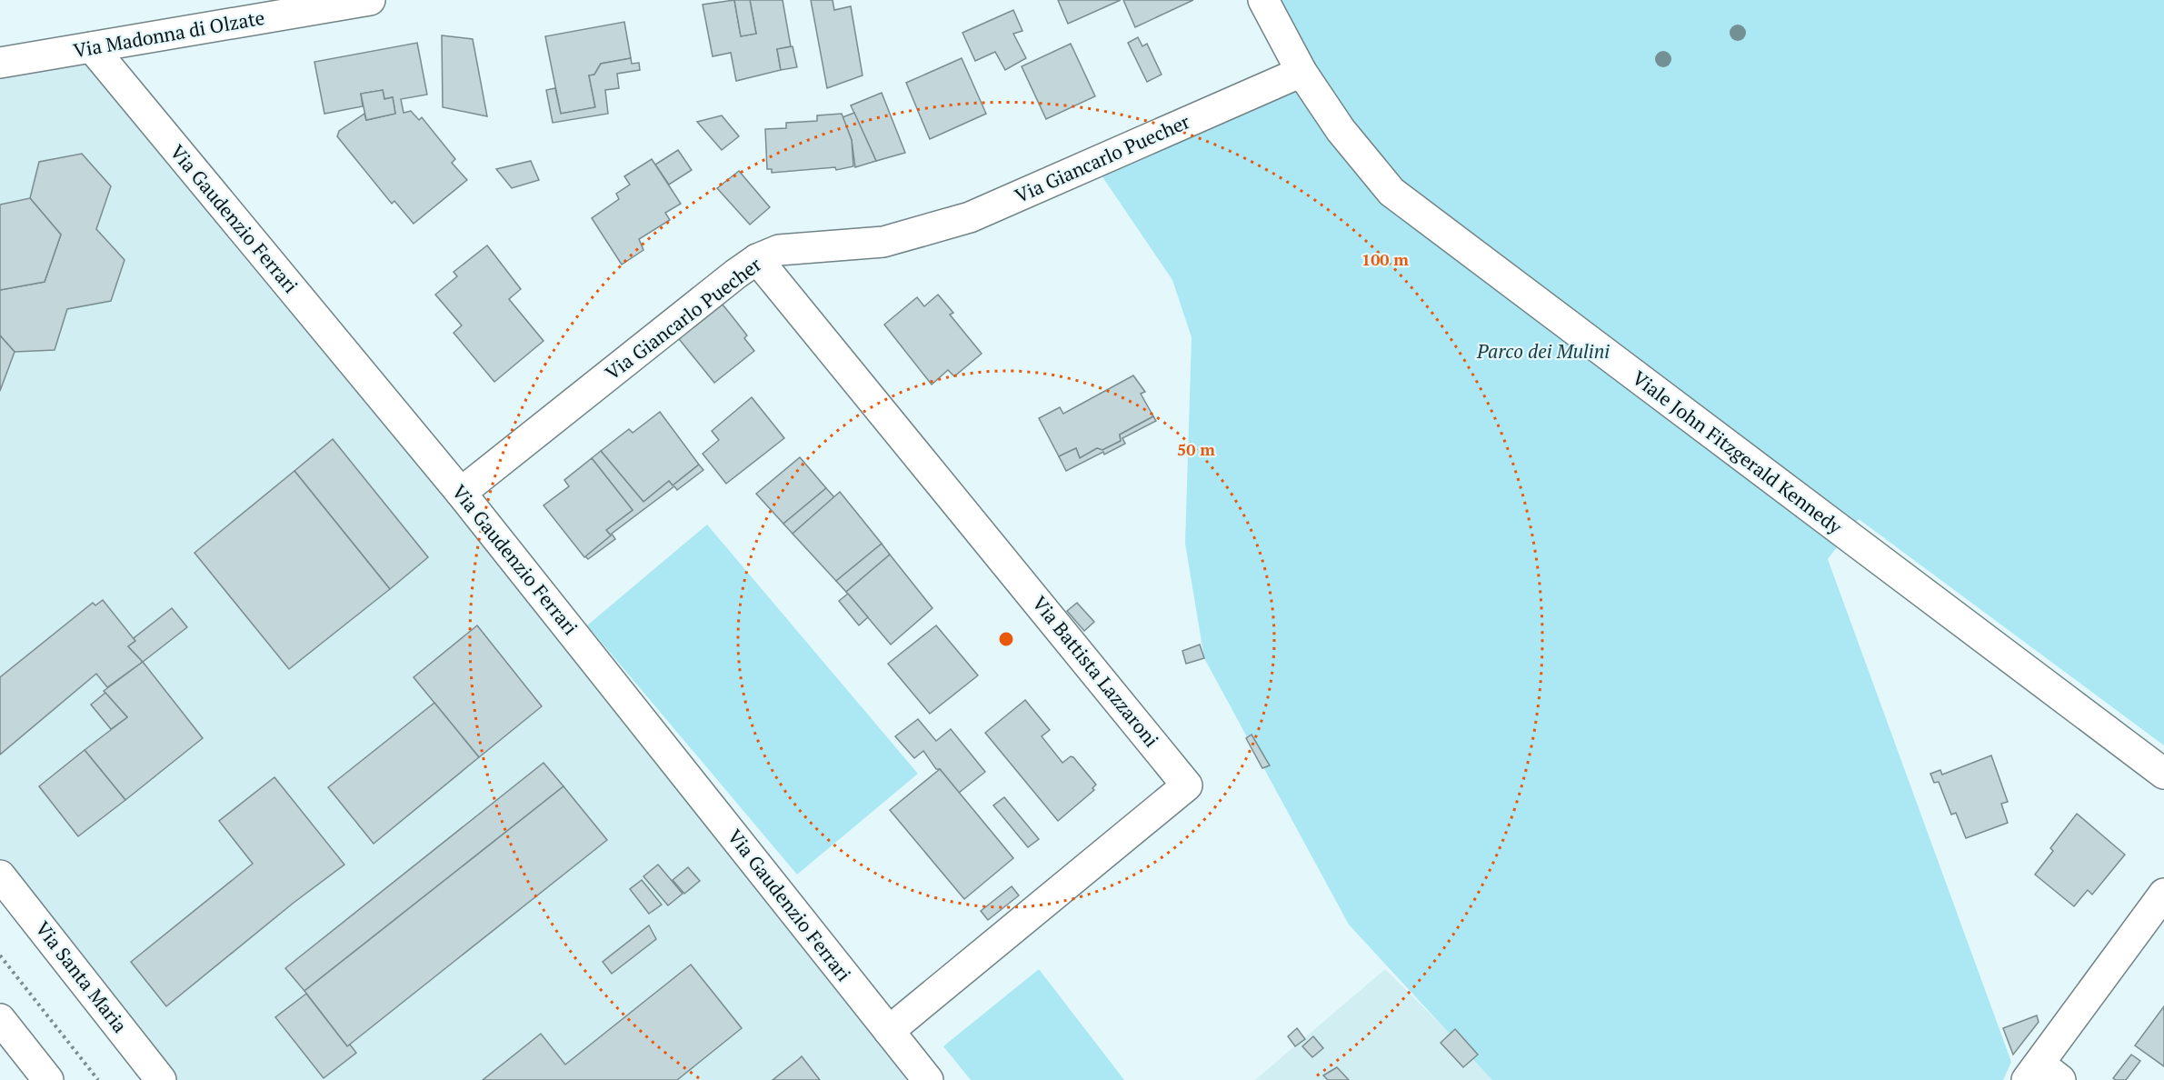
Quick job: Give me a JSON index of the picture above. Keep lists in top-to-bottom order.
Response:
{
  "streets": {
    "street": [
      "Via Madonna di Olzate",
      "Via Giancarlo Puecher",
      "Via Gaudenzio Ferrari",
      "Viale John Fitzgerald Kennedy",
      "Via Battista Lazzaroni",
      "Via Santa Maria"
    ]
  },
  "crossings": [
    ["Via Madonna di Olzate", "Via Gaudenzio Ferrari"],
    ["Via Giancarlo Puecher", "Via Gaudenzio Ferrari"],
    ["Via Giancarlo Puecher", "Viale John Fitzgerald Kennedy"],
    ["Via Giancarlo Puecher", "Via Battista Lazzaroni"],
    ["Via Gaudenzio Ferrari", "Via Battista Lazzaroni"]
  ],
  "parks": ["Parco dei Mulini"],
  "rings": ["100 m", "50 m"]
}
